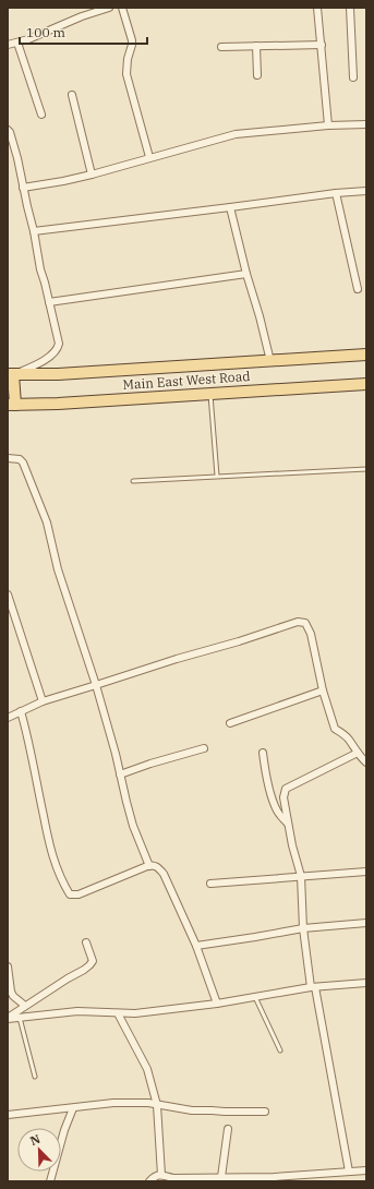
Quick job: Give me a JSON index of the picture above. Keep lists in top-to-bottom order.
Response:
{
  "streets": {
    "main road": ["Main East West Road"]
  },
  "scale_bar": "100 m",
  "north": "top left"
}
